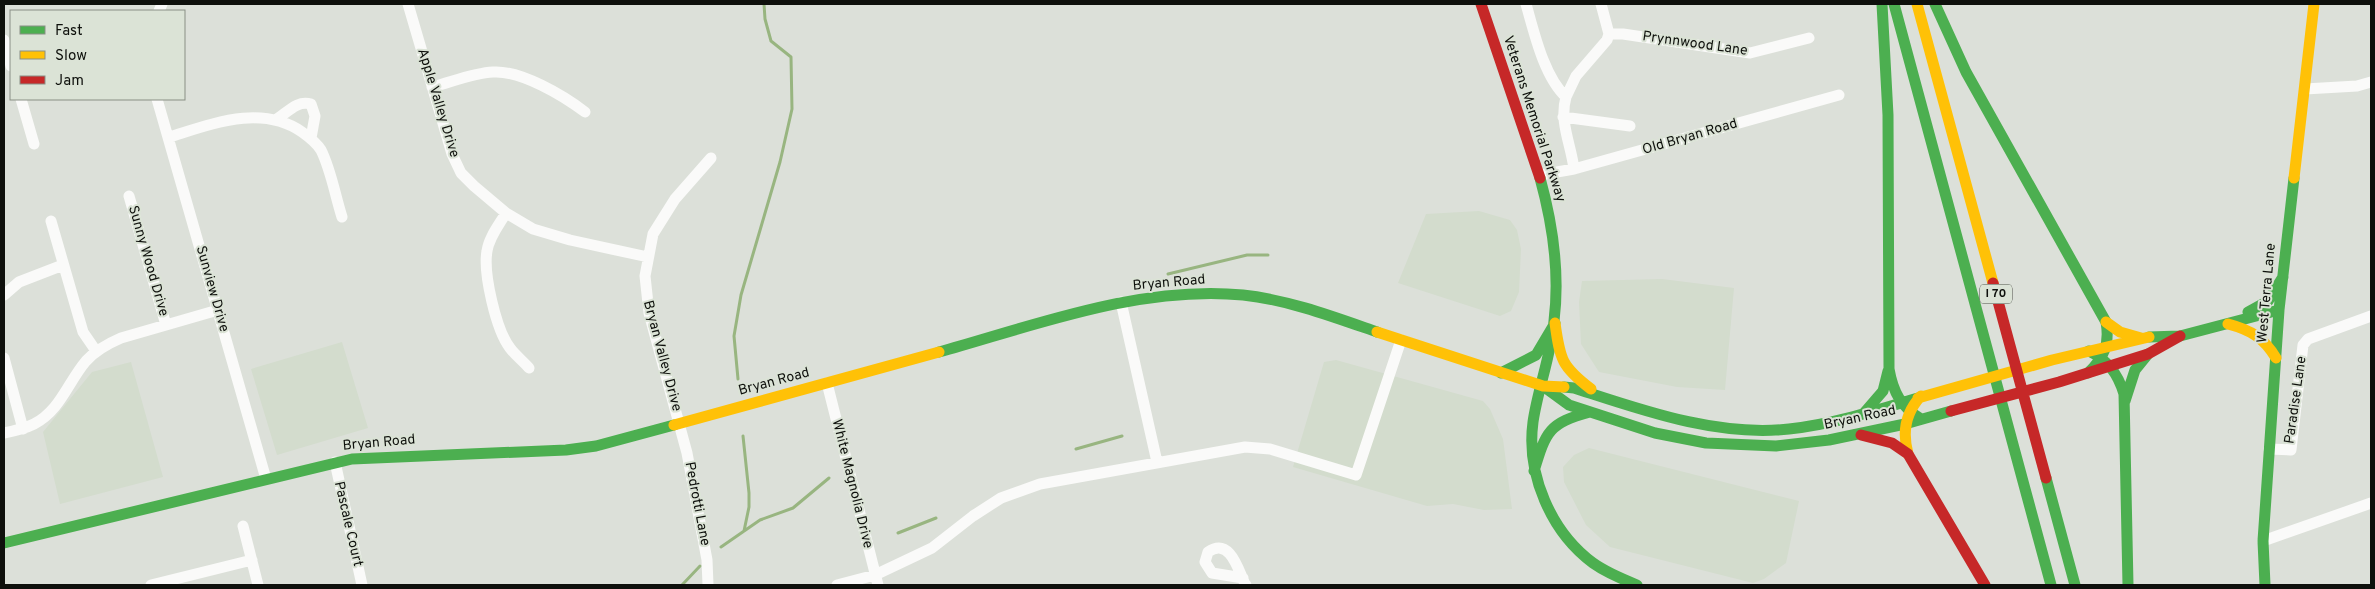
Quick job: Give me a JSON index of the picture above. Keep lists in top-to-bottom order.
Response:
{
  "streets": {
    "main road": [
      "Veterans Memorial Parkway",
      "Bryan Road",
      "West Terra Lane",
      "I 70"
    ],
    "street": [
      "Prynnwood Lane",
      "Apple Valley Drive",
      "Old Bryan Road",
      "Sunny Wood Drive",
      "Sunview Drive",
      "Bryan Valley Drive",
      "Paradise Lane",
      "White Magnolia Drive",
      "Pedrotti Lane",
      "Pascale Court"
    ]
  },
  "crossings": [
    ["Apple Valley Drive", "Bryan Valley Drive"],
    ["Veterans Memorial Parkway", "Old Bryan Road"],
    ["Veterans Memorial Parkway", "Bryan Road"],
    ["Bryan Road", "Sunview Drive"],
    ["Bryan Road", "West Terra Lane"],
    ["Bryan Road", "Bryan Valley Drive"],
    ["Bryan Road", "White Magnolia Drive"],
    ["Bryan Road", "Pedrotti Lane"],
    ["Bryan Road", "Pascale Court"],
    ["West Terra Lane", "Paradise Lane"],
    ["Bryan Valley Drive", "Pedrotti Lane"]
  ],
  "legend": ["Fast", "Slow", "Jam"]
}
